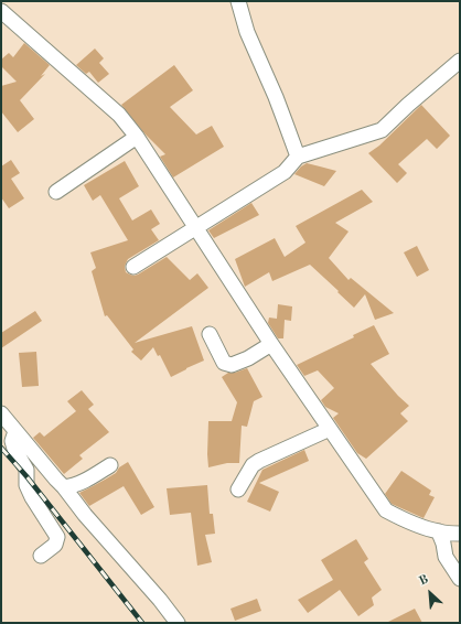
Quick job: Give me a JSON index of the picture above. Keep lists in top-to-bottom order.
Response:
{
  "north": "top left"
}
